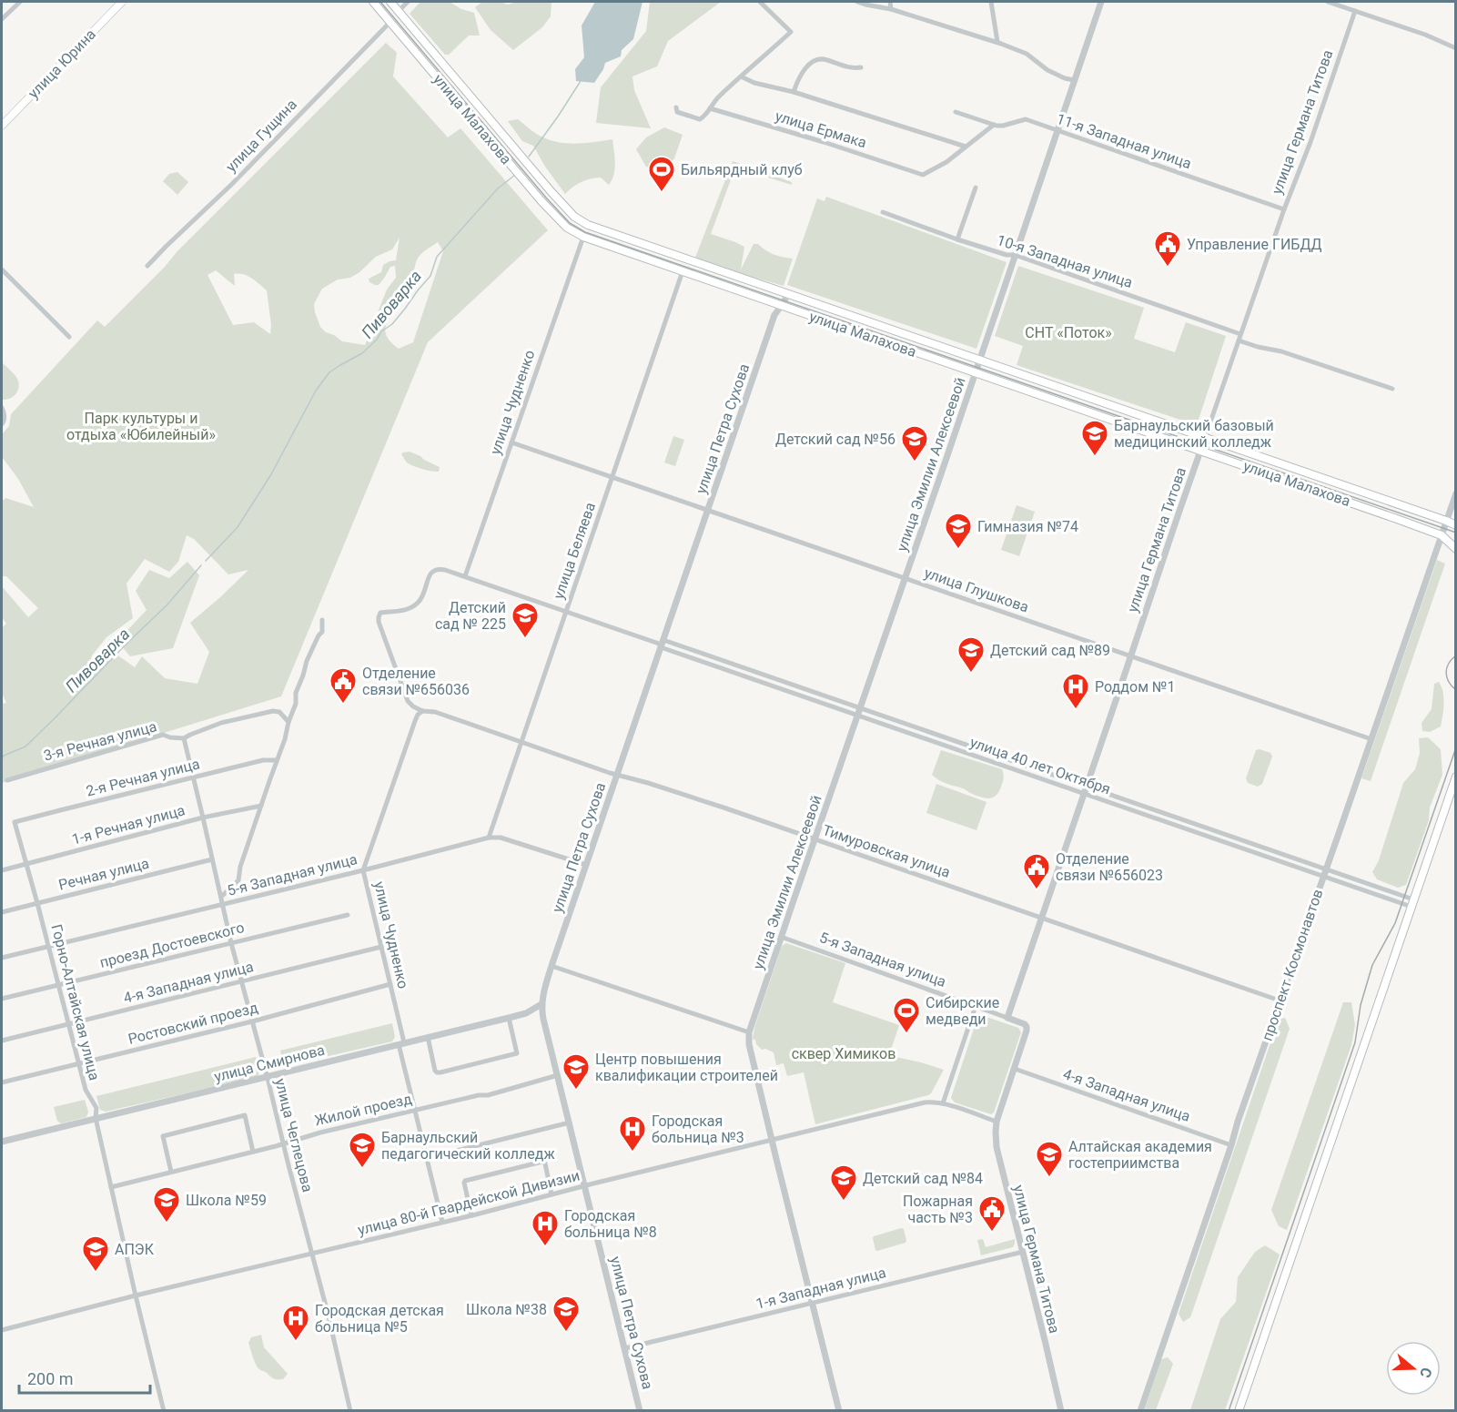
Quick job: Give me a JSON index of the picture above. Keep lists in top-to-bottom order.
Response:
{
  "streets": {
    "main road": ["улица Юрина", "улица Малахова"],
    "street": [
      "улица Германа Титова",
      "улица Ермака",
      "улица Гущина",
      "11-я Западная улица",
      "10-я Западная улица",
      "улица Чудненко",
      "улица Петра Сухова",
      "улица Эмилии Алексеевой",
      "улица Беляева",
      "улица Глушкова",
      "3-я Речная улица",
      "улица 40 лет Октября",
      "2-я Речная улица",
      "1-я Речная улица",
      "Тимуровская улица",
      "Речная улица",
      "5-я Западная улица",
      "проезд Достоевского",
      "проспект Космонавтов",
      "4-я Западная улица",
      "Горно-Алтайская улица",
      "Ростовский проезд",
      "улица Смирнова",
      "Жилой проезд",
      "улица Чеглецова",
      "улица 80-й Гвардейской Дивизии",
      "1-я Западная улица"
    ]
  },
  "crossings": [
    ["улица Малахова", "улица Германа Титова"],
    ["улица Малахова", "улица Гущина"],
    ["улица Малахова", "улица Чудненко"],
    ["улица Малахова", "улица Петра Сухова"],
    ["улица Малахова", "улица Эмилии Алексеевой"],
    ["улица Малахова", "улица Беляева"],
    ["улица Малахова", "проспект Космонавтов"],
    ["улица Германа Титова", "11-я Западная улица"],
    ["улица Германа Титова", "10-я Западная улица"],
    ["улица Германа Титова", "улица Глушкова"],
    ["улица Германа Титова", "улица 40 лет Октября"],
    ["улица Германа Титова", "Тимуровская улица"],
    ["улица Германа Титова", "5-я Западная улица"],
    ["улица Германа Титова", "4-я Западная улица"],
    ["улица Германа Титова", "1-я Западная улица"],
    ["улица Чудненко", "улица Глушкова"],
    ["улица Чудненко", "улица 40 лет Октября"],
    ["улица Чудненко", "Тимуровская улица"],
    ["улица Чудненко", "5-я Западная улица"],
    ["улица Чудненко", "4-я Западная улица"],
    ["улица Чудненко", "Ростовский проезд"],
    ["улица Чудненко", "улица Смирнова"],
    ["улица Чудненко", "Жилой проезд"],
    ["улица Чудненко", "улица 80-й Гвардейской Дивизии"],
    ["улица Петра Сухова", "улица Глушкова"],
    ["улица Петра Сухова", "улица 40 лет Октября"],
    ["улица Петра Сухова", "Тимуровская улица"],
    ["улица Петра Сухова", "5-я Западная улица"],
    ["улица Петра Сухова", "улица Смирнова"],
    ["улица Петра Сухова", "Жилой проезд"],
    ["улица Петра Сухова", "улица 80-й Гвардейской Дивизии"],
    ["улица Петра Сухова", "1-я Западная улица"],
    ["улица Эмилии Алексеевой", "улица Глушкова"],
    ["улица Эмилии Алексеевой", "улица 40 лет Октября"],
    ["улица Эмилии Алексеевой", "Тимуровская улица"],
    ["улица Эмилии Алексеевой", "5-я Западная улица"],
    ["улица Эмилии Алексеевой", "улица 80-й Гвардейской Дивизии"],
    ["улица Эмилии Алексеевой", "1-я Западная улица"],
    ["улица Беляева", "улица Глушкова"],
    ["улица Беляева", "улица 40 лет Октября"],
    ["улица Беляева", "Тимуровская улица"],
    ["улица Беляева", "5-я Западная улица"],
    ["улица Глушкова", "проспект Космонавтов"],
    ["3-я Речная улица", "улица Чеглецова"],
    ["улица 40 лет Октября", "Тимуровская улица"],
    ["улица 40 лет Октября", "проспект Космонавтов"],
    ["2-я Речная улица", "Горно-Алтайская улица"],
    ["2-я Речная улица", "улица Чеглецова"],
    ["1-я Речная улица", "Горно-Алтайская улица"],
    ["1-я Речная улица", "улица Чеглецова"],
    ["Тимуровская улица", "проспект Космонавтов"],
    ["Речная улица", "Горно-Алтайская улица"],
    ["Речная улица", "улица Чеглецова"],
    ["5-я Западная улица", "Горно-Алтайская улица"],
    ["5-я Западная улица", "улица Чеглецова"],
    ["проезд Достоевского", "Горно-Алтайская улица"],
    ["проезд Достоевского", "улица Чеглецова"],
    ["проспект Космонавтов", "4-я Западная улица"],
    ["4-я Западная улица", "Горно-Алтайская улица"],
    ["4-я Западная улица", "улица Чеглецова"],
    ["Горно-Алтайская улица", "Ростовский проезд"],
    ["Горно-Алтайская улица", "улица Смирнова"],
    ["Горно-Алтайская улица", "Жилой проезд"],
    ["Горно-Алтайская улица", "улица 80-й Гвардейской Дивизии"],
    ["Ростовский проезд", "улица Чеглецова"],
    ["улица Смирнова", "улица Чеглецова"],
    ["Жилой проезд", "улица Чеглецова"],
    ["улица Чеглецова", "улица 80-й Гвардейской Дивизии"]
  ],
  "water": ["Пивоварка"],
  "parks": ["СНТ «Поток»", "Парк культуры и отдыха «Юбилейный»", "сквер Химиков"],
  "places": {
    "sports": ["Бильярдный клуб", "Сибирские медведи"],
    "public building": [
      "Управление ГИБДД",
      "Отделение связи №656036",
      "Отделение связи №656023",
      "Пожарная часть №3"
    ],
    "school or university": [
      "Барнаульский базовый медицинский колледж",
      "Детский сад №56",
      "Гимназия №74",
      "Детский сад № 225",
      "Детский сад №89",
      "Центр повышения квалификации строителей",
      "Барнаульский педагогический колледж",
      "Алтайская академия гостеприимства",
      "Детский сад №84",
      "Школа №59",
      "АПЭК",
      "Школа №38"
    ],
    "hospital": [
      "Роддом №1",
      "Городская больница №3",
      "Городская больница №8",
      "Городская детская больница №5"
    ]
  },
  "scale_bar": "200 m",
  "north": "right"
}
